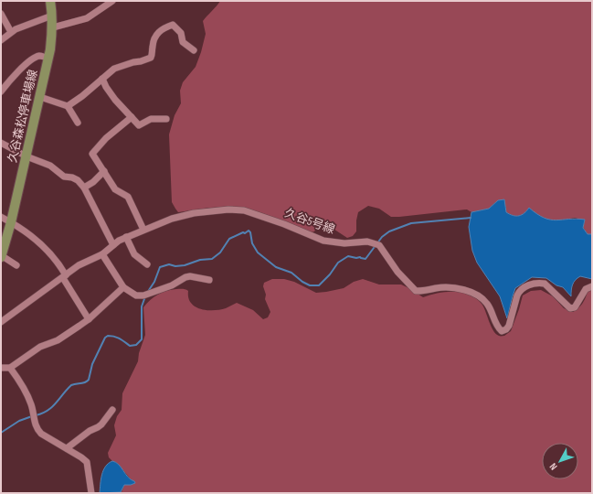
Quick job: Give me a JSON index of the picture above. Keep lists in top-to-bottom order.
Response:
{
  "streets": {
    "main road": ["久谷森松停車場線"],
    "street": ["久谷5号線"]
  },
  "north": "bottom left"
}
